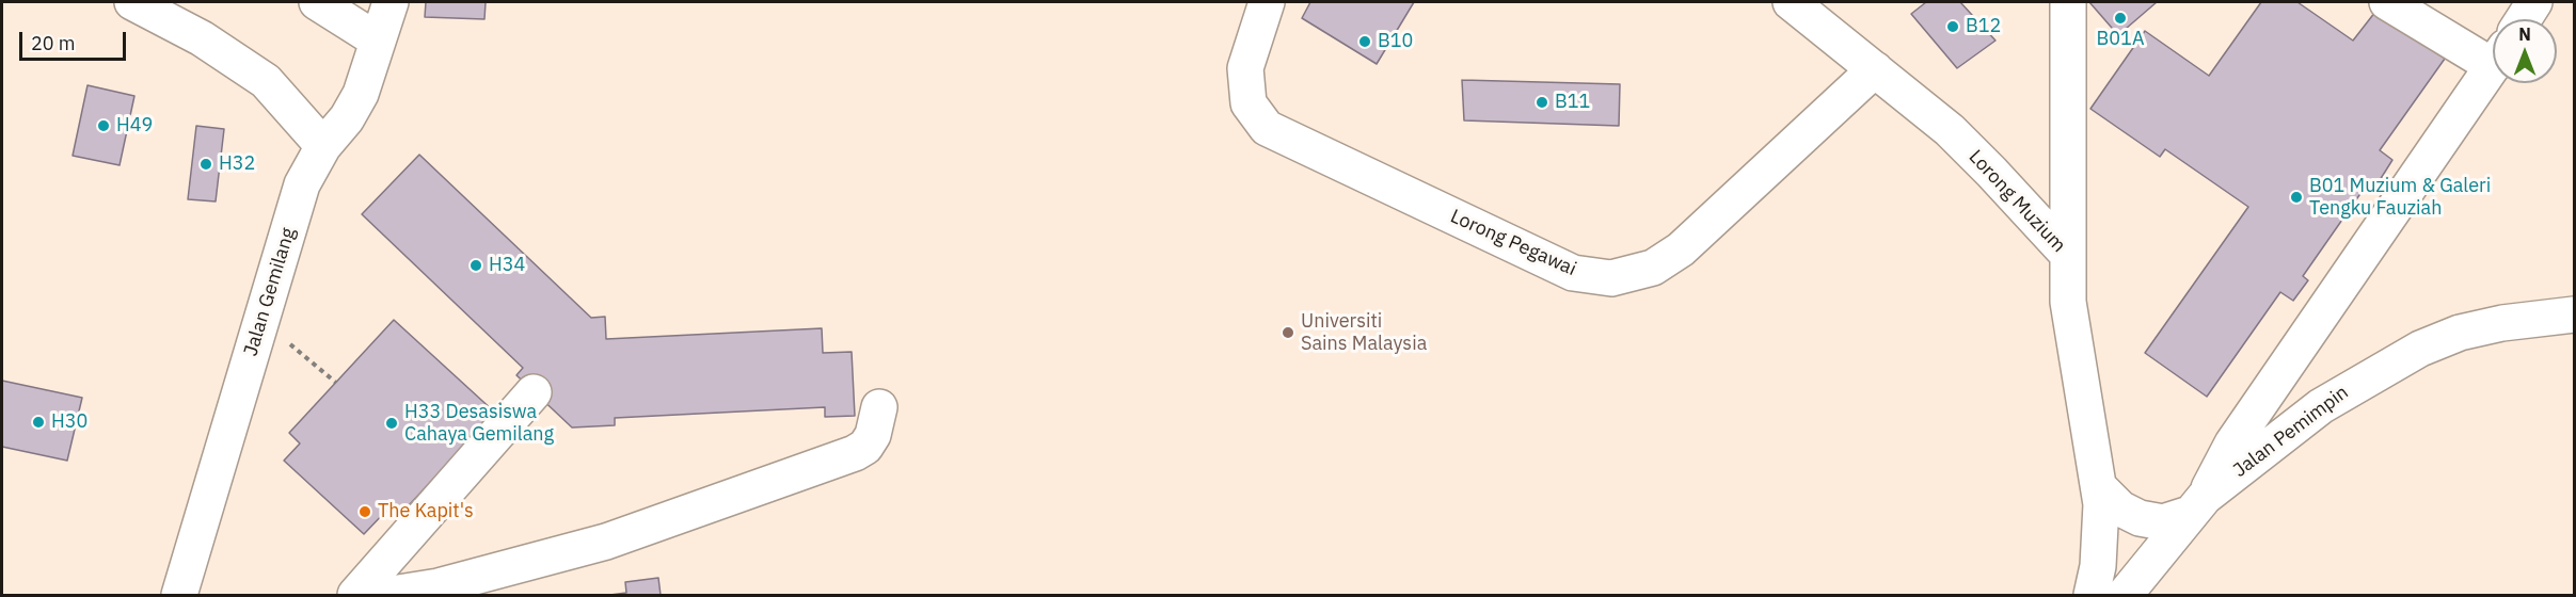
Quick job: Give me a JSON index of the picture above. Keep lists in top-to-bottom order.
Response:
{
  "streets": {
    "street": [
      "Lorong Muzium",
      "Lorong Pegawai",
      "Jalan Gemilang",
      "Jalan Pemimpin"
    ]
  },
  "crossings": [
    ["Lorong Muzium", "Lorong Pegawai"]
  ],
  "places": [
    "B01A",
    "B12",
    "B10",
    "B11",
    "H49",
    "H32",
    "B01 Muzium & Galeri Tengku Fauziah",
    "H34",
    "Universiti Sains Malaysia",
    "H30",
    "H33 Desasiswa Cahaya Gemilang",
    "The Kapit's"
  ],
  "scale_bar": "20 m",
  "north": "top"
}
